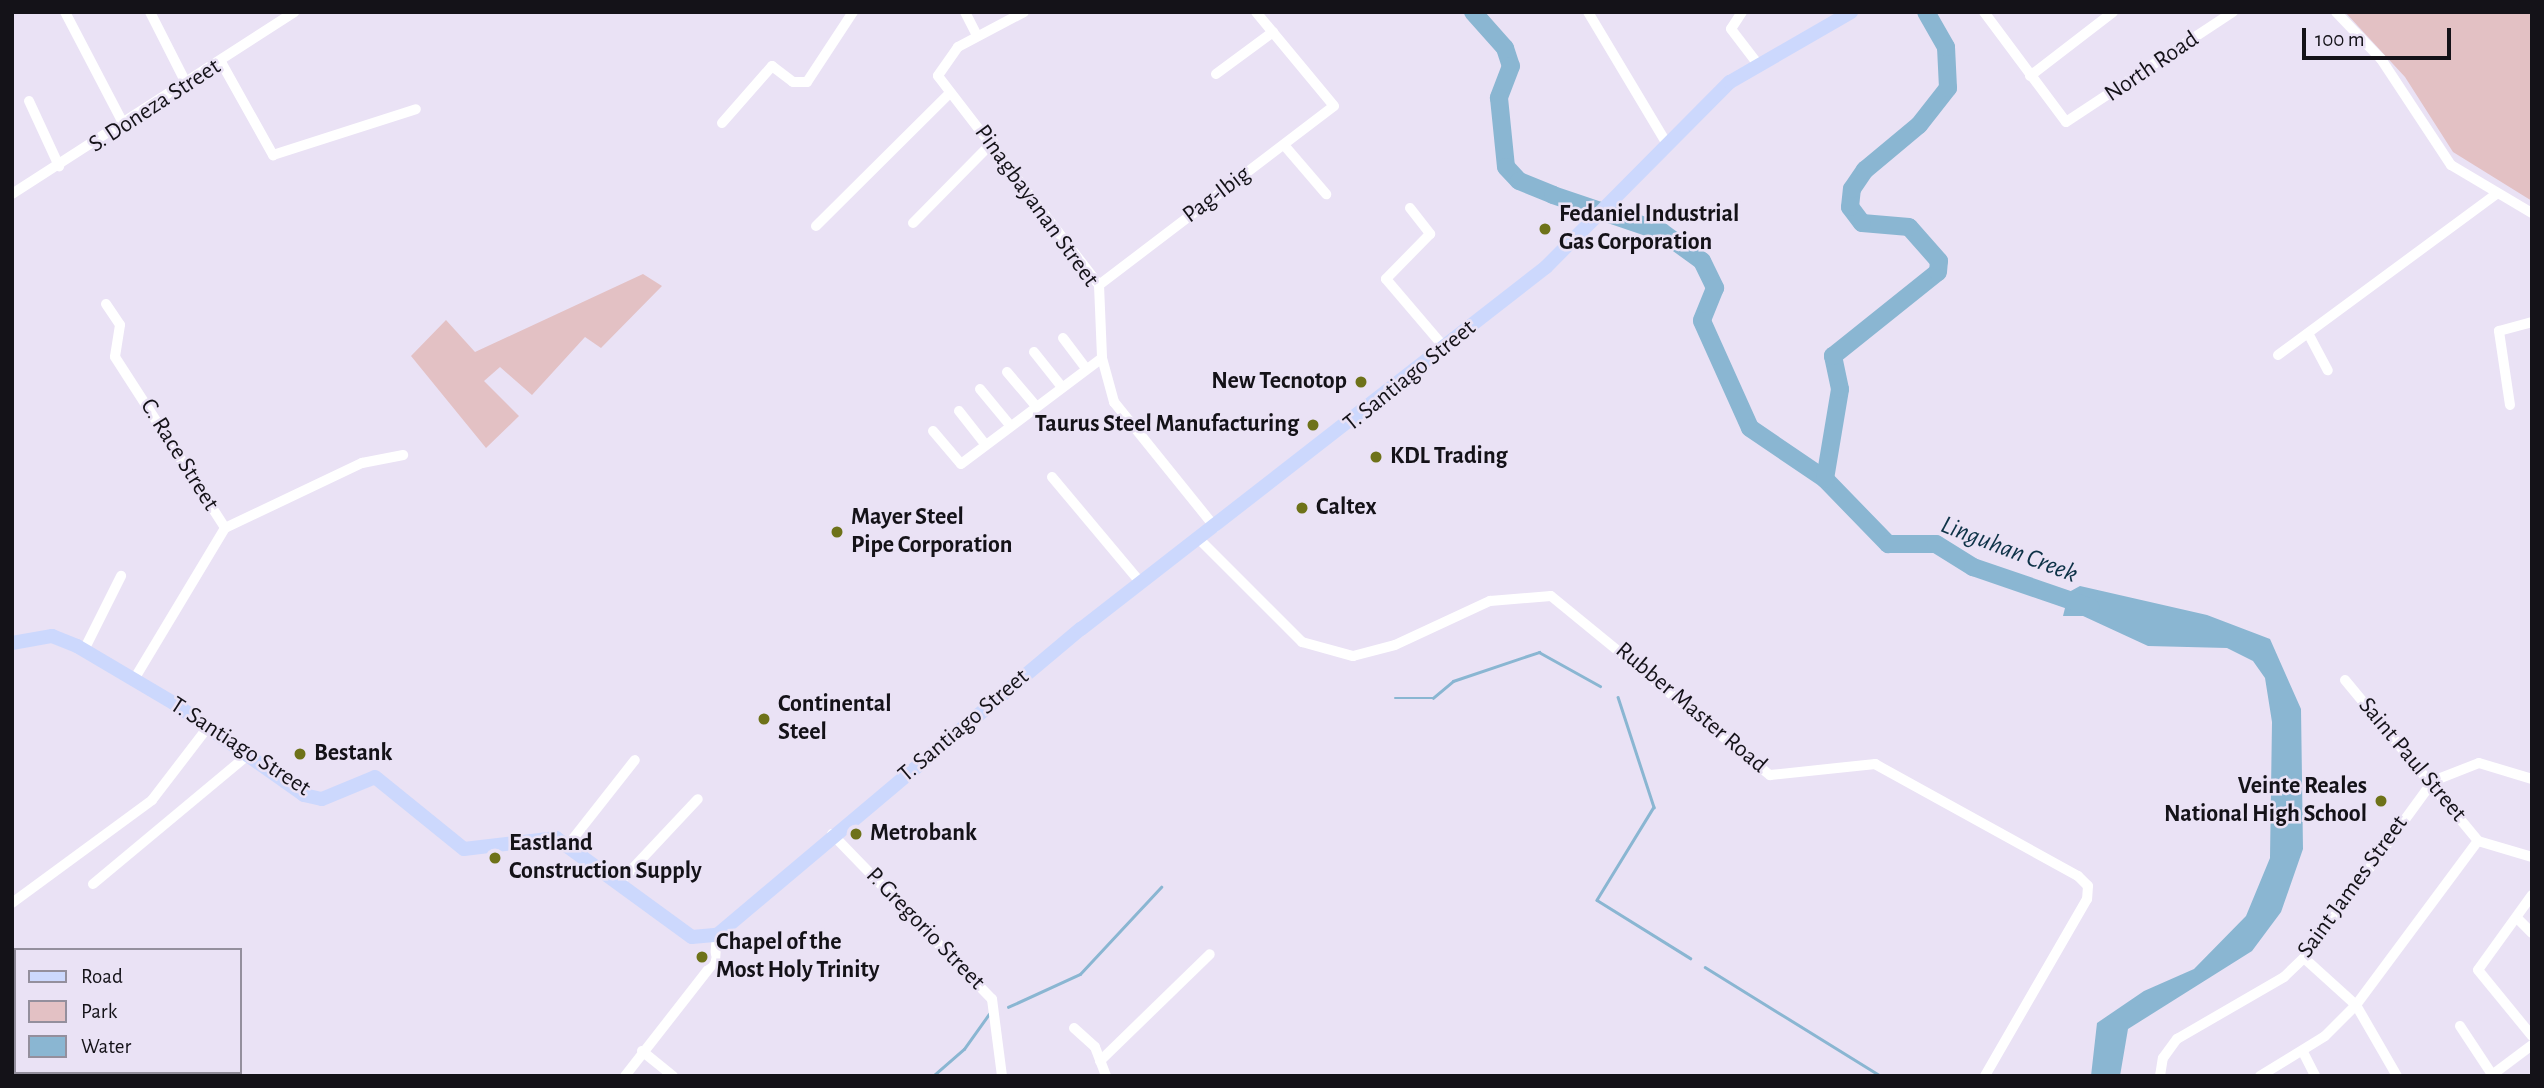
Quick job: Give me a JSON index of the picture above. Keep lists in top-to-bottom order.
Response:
{
  "streets": {
    "main road": ["T. Santiago Street"],
    "street": [
      "North Road",
      "S. Doneza Street",
      "Pag-Ibig",
      "Pinagbayanan Street",
      "C. Race Street",
      "Rubber Master Road",
      "Saint Paul Street",
      "Saint James Street",
      "P. Gregorio Street"
    ]
  },
  "crossings": [
    ["Pag-Ibig", "Pinagbayanan Street"],
    ["Pinagbayanan Street", "T. Santiago Street"],
    ["T. Santiago Street", "C. Race Street"],
    ["T. Santiago Street", "Rubber Master Road"],
    ["T. Santiago Street", "P. Gregorio Street"],
    ["Saint Paul Street", "Saint James Street"]
  ],
  "water": ["Linguhan Creek"],
  "places": [
    "Fedaniel Industrial Gas Corporation",
    "New Tecnotop",
    "Taurus Steel Manufacturing",
    "KDL Trading",
    "Caltex",
    "Mayer Steel Pipe Corporation",
    "Continental Steel",
    "Bestank",
    "Veinte Reales National High School",
    "Metrobank",
    "Eastland Construction Supply",
    "Chapel of the Most Holy Trinity"
  ],
  "legend": ["Road", "Park", "Water"],
  "scale_bar": "100 m"
}
